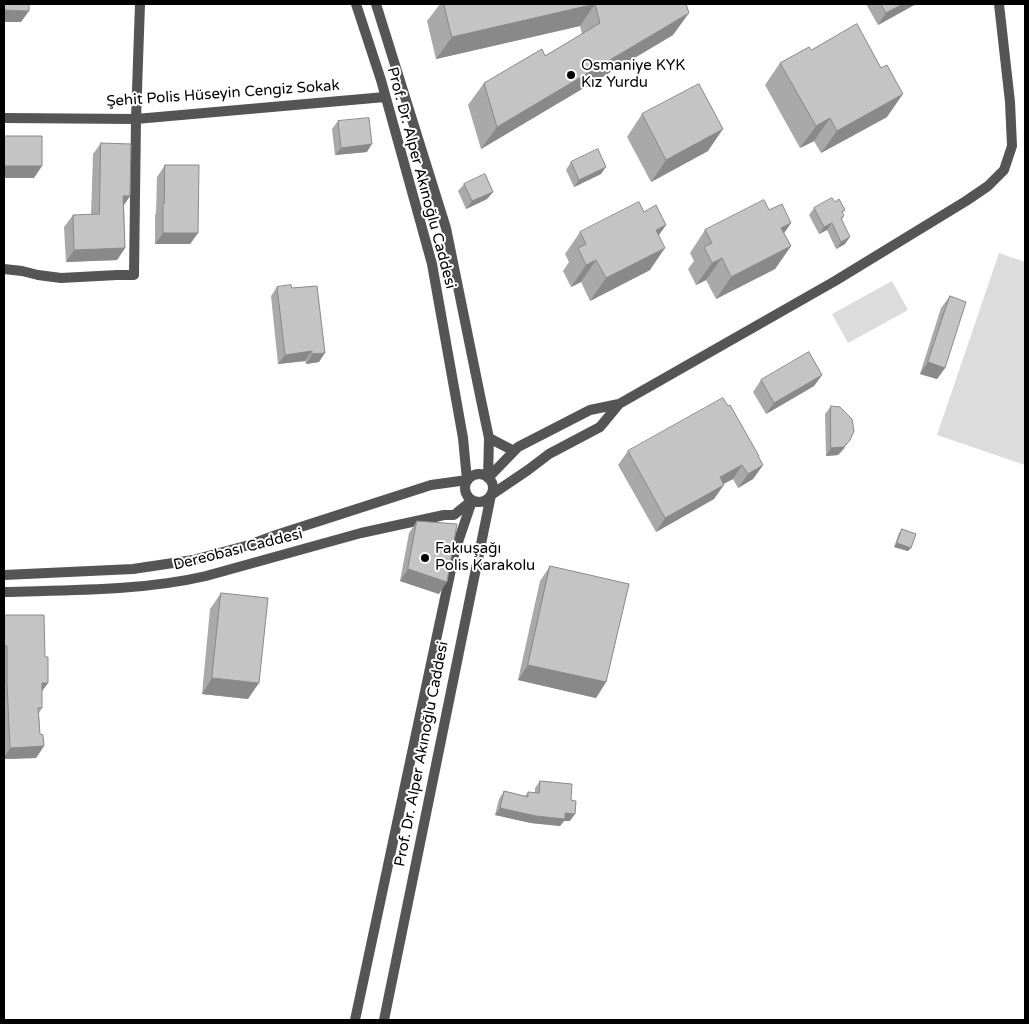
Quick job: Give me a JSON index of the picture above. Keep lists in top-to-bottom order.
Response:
{
  "streets": {
    "street": ["Şehit Polis Hüseyin Cengiz Sokak", "Prof. Dr. Alper Akınoğlu Caddesi", "Dereobası Caddesi"]
  },
  "crossings": [
    ["Şehit Polis Hüseyin Cengiz Sokak", "Prof. Dr. Alper Akınoğlu Caddesi"],
    ["Prof. Dr. Alper Akınoğlu Caddesi", "Dereobası Caddesi"]
  ],
  "places": ["Osmaniye KYK Kız Yurdu", "Fakıuşağı Polis Karakolu"]
}
